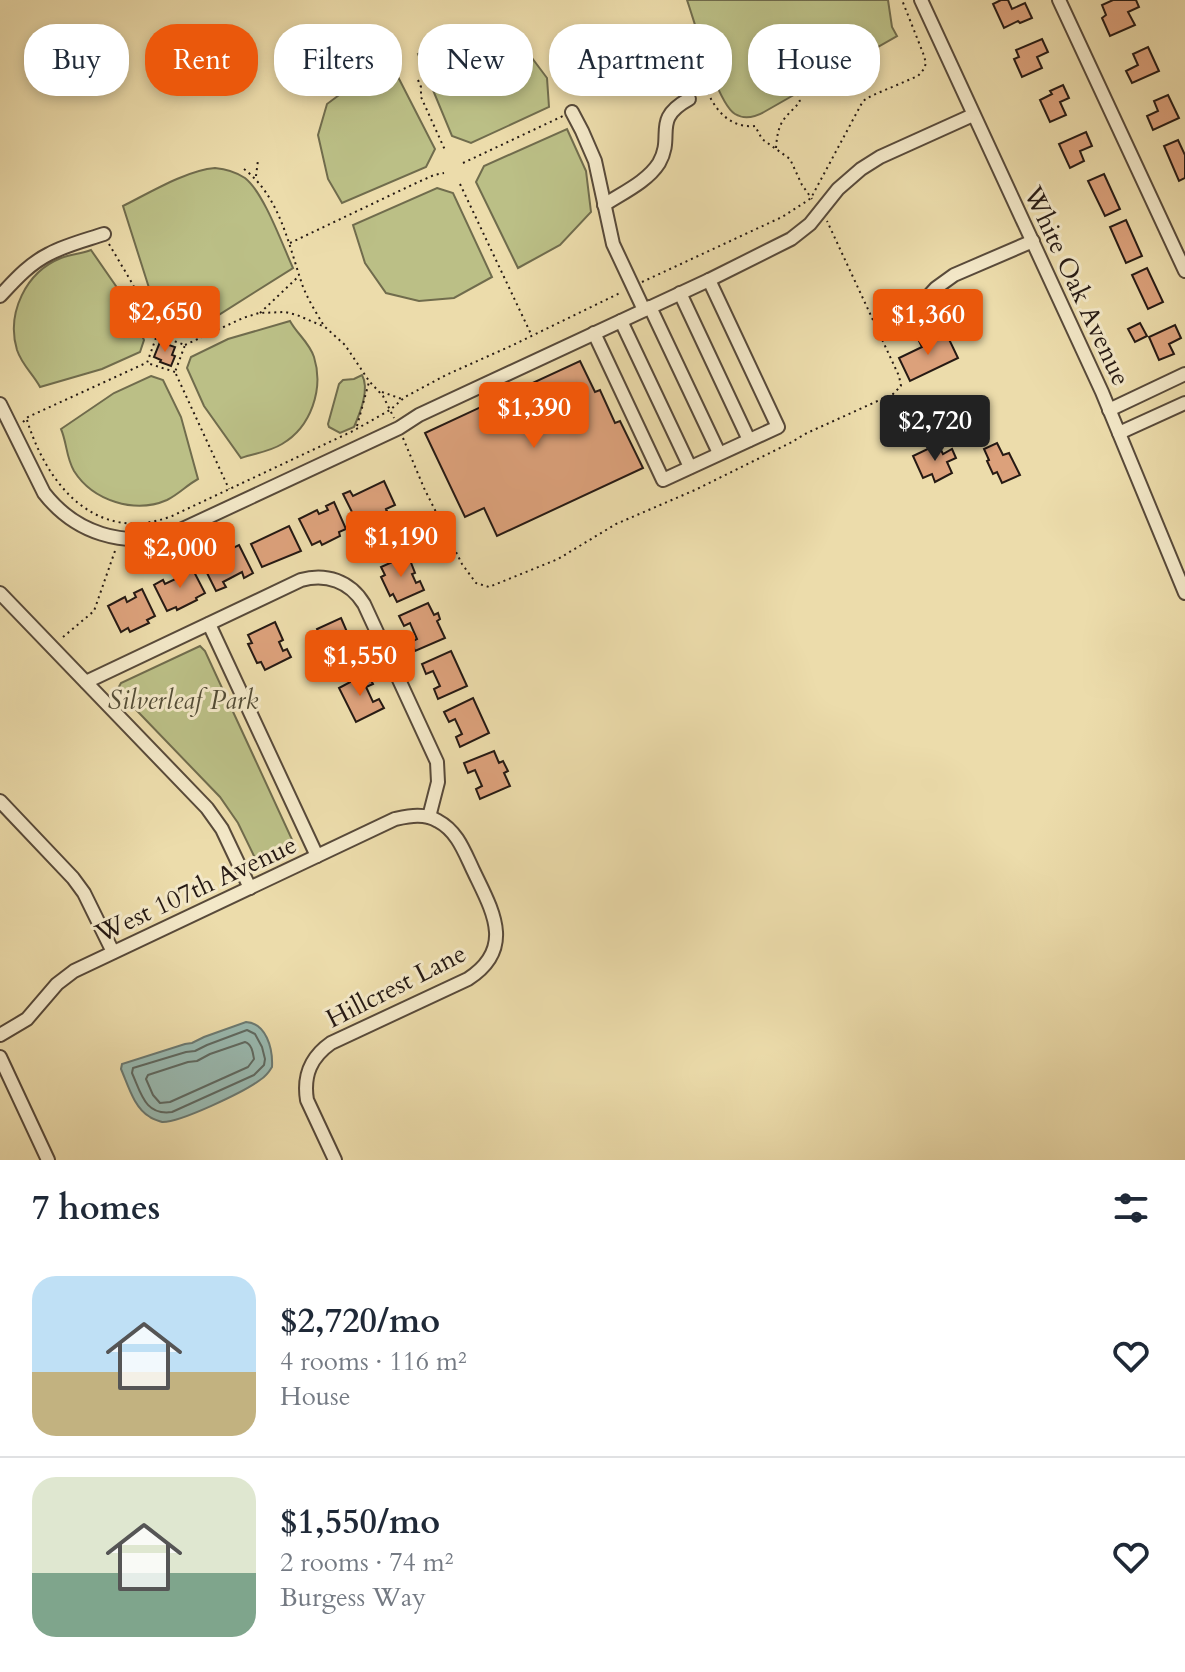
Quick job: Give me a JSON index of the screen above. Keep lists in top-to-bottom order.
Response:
{
  "streets": {
    "street": ["White Oak Avenue", "West 107th Avenue", "Hillcrest Lane"]
  },
  "crossings": [
    ["West 107th Avenue", "Hillcrest Lane"]
  ],
  "parks": ["Silverleaf Park"],
  "page": {
    "chip": [
      "Buy",
      "Rent",
      "Filters",
      "New",
      "Apartment",
      "House"
    ],
    "price": [
      "$2,650",
      "$1,360",
      "$1,390",
      "$2,720",
      "$1,190",
      "$2,000",
      "$1,550"
    ],
    "heading": "7 homes",
    "list": [
      {
        "name": "$2,720/mo",
        "note": "4 rooms · 116 m² · House"
      },
      {
        "name": "$1,550/mo",
        "note": "2 rooms · 74 m² · Burgess Way"
      }
    ]
  }
}
